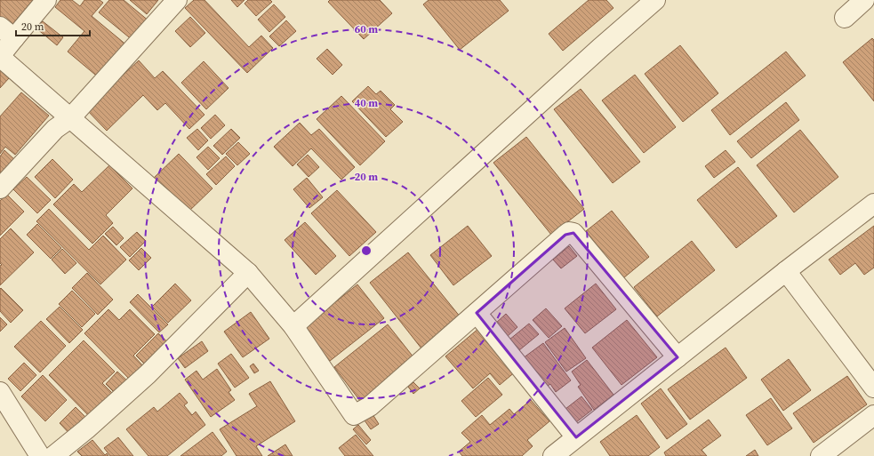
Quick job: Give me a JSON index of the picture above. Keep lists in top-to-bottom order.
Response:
{
  "scale_bar": "20 m",
  "rings": ["60 m", "40 m", "20 m"]
}
